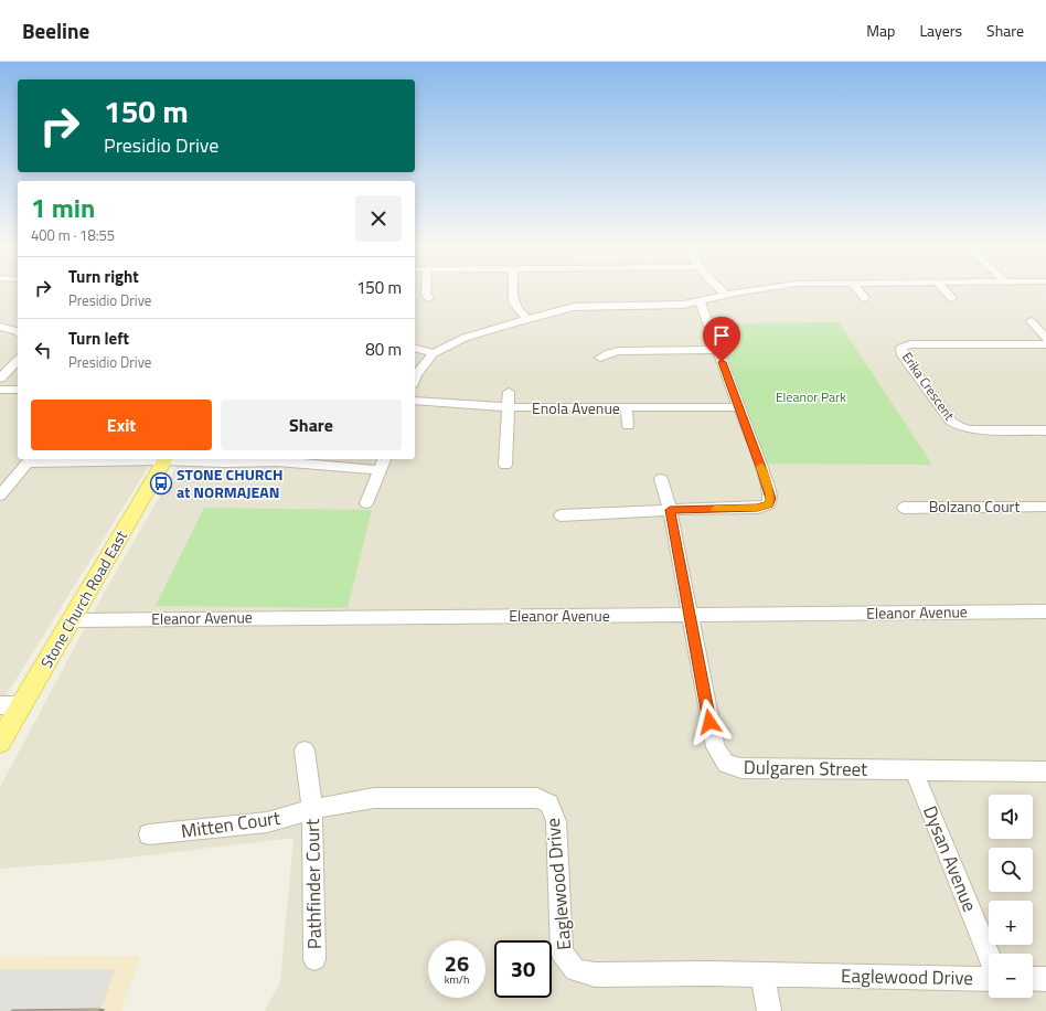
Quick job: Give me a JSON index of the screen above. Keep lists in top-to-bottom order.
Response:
{
  "streets": {
    "main road": ["Stone Church Road East"],
    "street": [
      "Erika Crescent",
      "Enola Avenue",
      "Bolzano Court",
      "Eleanor Avenue",
      "Dulgaren Street",
      "Mitten Court",
      "Dysan Avenue",
      "Pathfinder Court",
      "Eaglewood Drive"
    ]
  },
  "crossings": [
    ["Stone Church Road East", "Eleanor Avenue"],
    ["Eleanor Avenue", "Dulgaren Street"],
    ["Dulgaren Street", "Dysan Avenue"],
    ["Mitten Court", "Pathfinder Court"],
    ["Mitten Court", "Eaglewood Drive"],
    ["Pathfinder Court", "Eaglewood Drive"]
  ],
  "parks": ["Eleanor Park"],
  "places": {
    "bus stop": ["STONE CHURCH at NORMAJEAN"]
  },
  "page": {
    "header": "Beeline",
    "nav": ["Map", "Layers", "Share"],
    "turn": ["150 m", "Presidio Drive"],
    "heading": ["1 min", "400 m · 18:55"],
    "list": [
      {
        "name": "Turn right",
        "note": "Presidio Drive",
        "value": "150 m"
      },
      {
        "name": "Turn left",
        "note": "Presidio Drive",
        "value": "80 m"
      }
    ],
    "buttons": ["Exit", "Share"],
    "map_buttons": ["+", "−"],
    "speed": "26 km/h",
    "limit": "30"
  }
}
